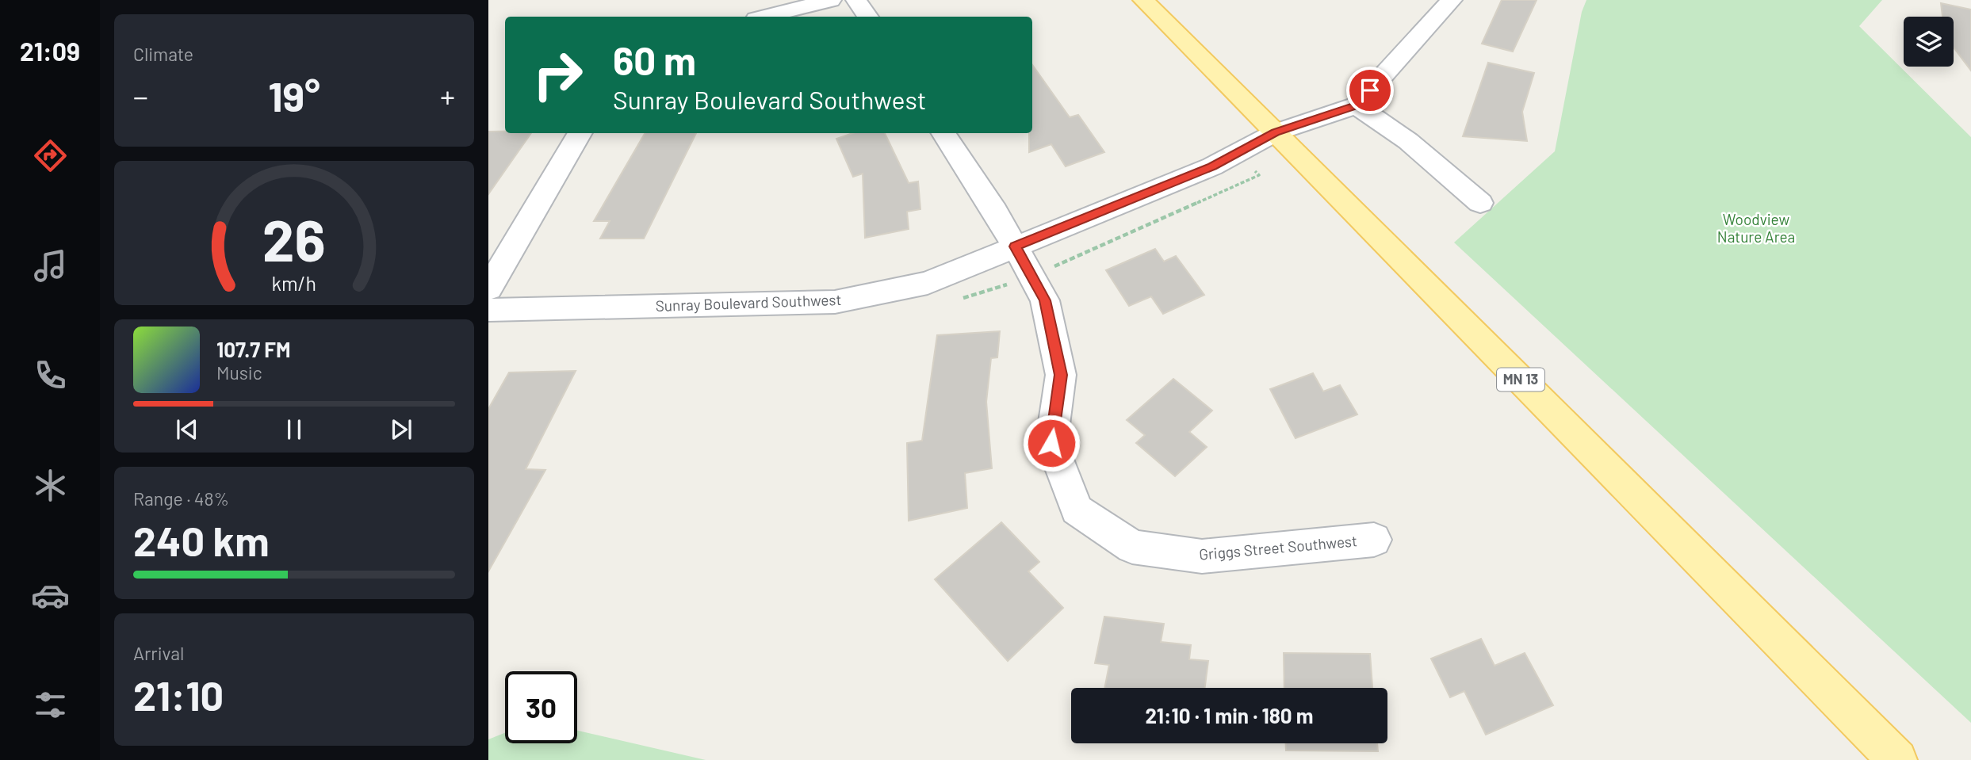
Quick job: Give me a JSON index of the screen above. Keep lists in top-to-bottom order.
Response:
{
  "streets": {
    "main road": ["MN 13"],
    "street": ["Sunray Boulevard Southwest", "Griggs Street Southwest"]
  },
  "crossings": [
    ["Sunray Boulevard Southwest", "MN 13"],
    ["Sunray Boulevard Southwest", "Griggs Street Southwest"]
  ],
  "parks": ["Woodview Nature Area"],
  "page": {
    "tabs": "21:09",
    "tile": [
      "Climate",
      ["Range · 48%", "240 km"],
      ["Arrival", "21:10"]
    ],
    "turn": ["60 m", "Sunray Boulevard Southwest"],
    "heat": ["−", "19°", "+"],
    "song": ["107.7 FM", "Music"],
    "limit": "30",
    "trip": "21:10 · 1 min · 180 m",
    "gauge": ["26", "km/h"]
  }
}
